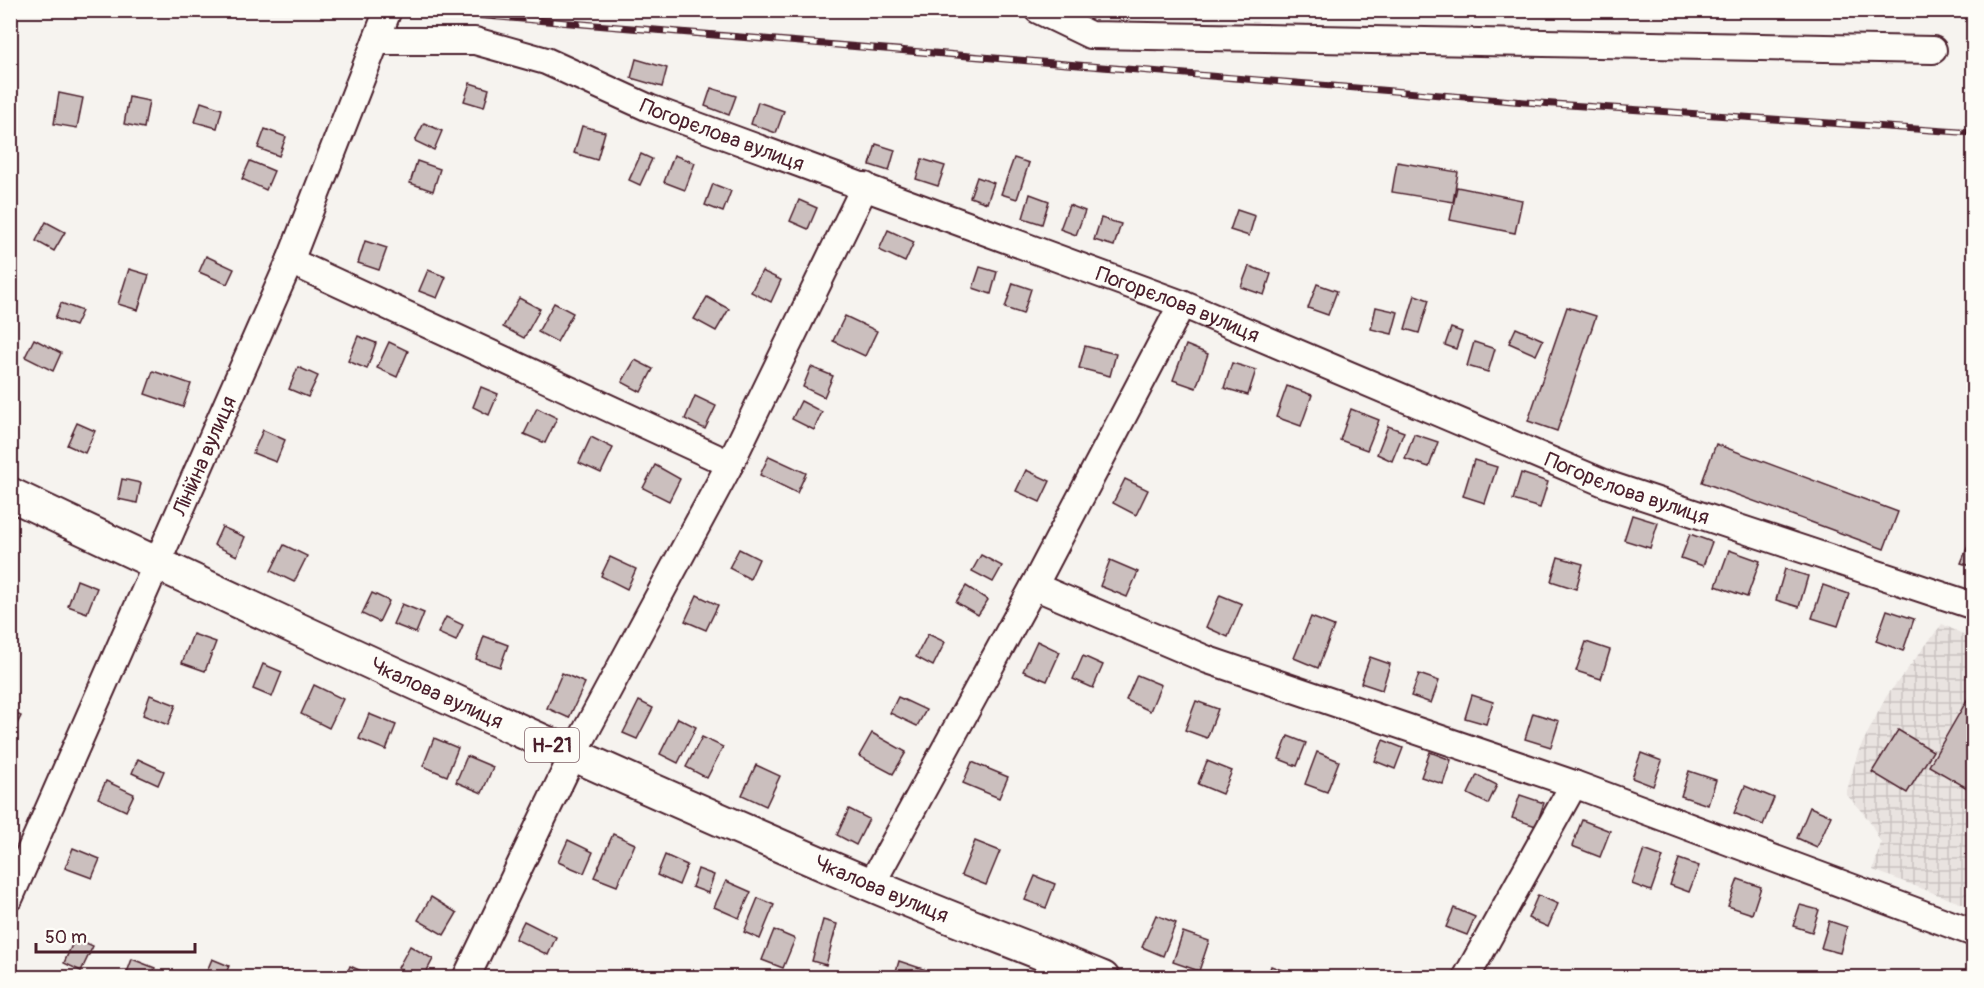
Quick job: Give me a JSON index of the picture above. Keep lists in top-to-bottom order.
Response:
{
  "streets": {
    "main road": ["Чкалова вулиця", "Н-21"],
    "street": ["Погорєлова вулиця", "Лінійна вулиця"]
  },
  "crossings": [
    ["Погорєлова вулиця", "Лінійна вулиця"],
    ["Лінійна вулиця", "Чкалова вулиця"]
  ],
  "scale_bar": "50 m"
}
